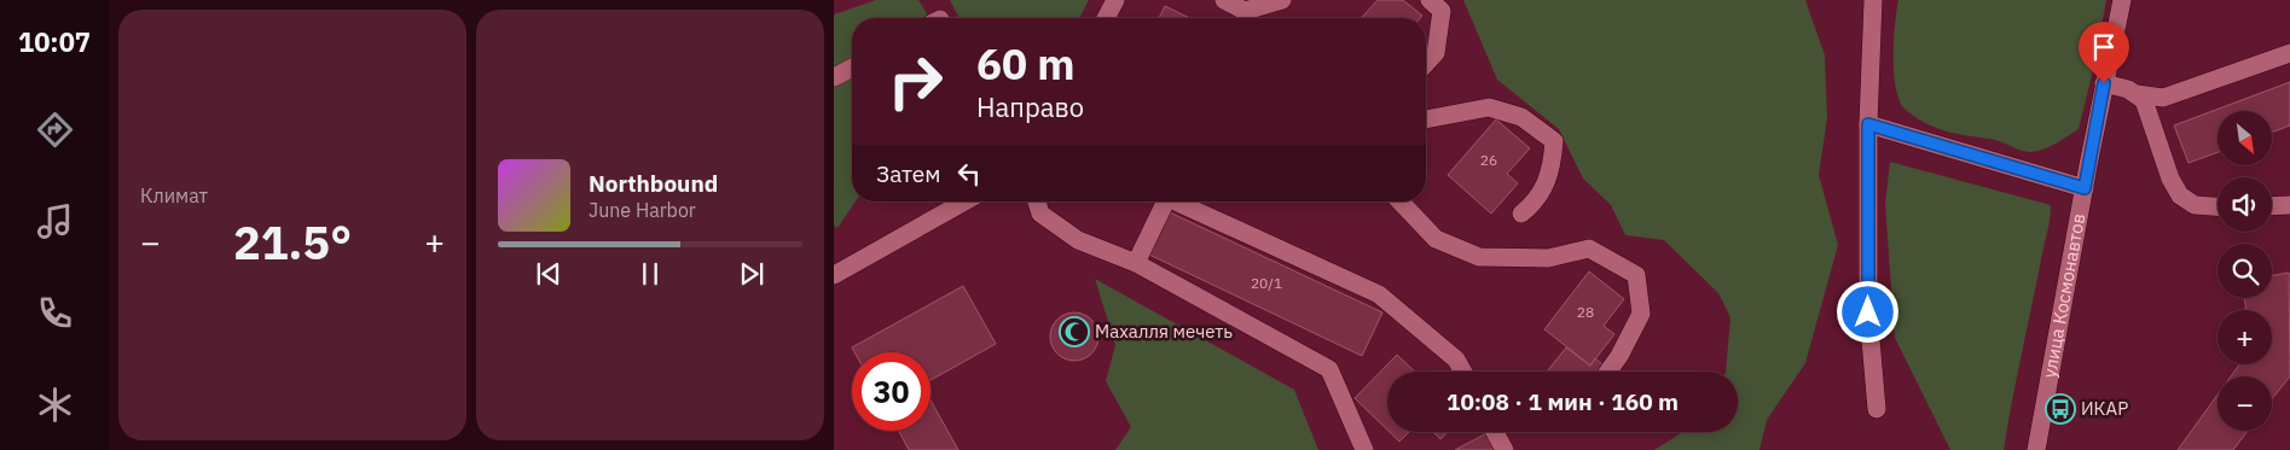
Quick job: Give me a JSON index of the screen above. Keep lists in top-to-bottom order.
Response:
{
  "streets": {
    "street": ["улица Космонавтов"]
  },
  "places": {
    "mosque": ["Махалля мечеть"],
    "bus stop": ["ИКАР"]
  },
  "house_numbers": ["26", "20/1", "28"],
  "north": "bottom right",
  "page": {
    "tabs": "10:07",
    "tile": "Климат",
    "turn": ["60 m", "Направо"],
    "map_buttons": ["+", "−"],
    "then": "Затем",
    "song": ["Northbound", "June Harbor"],
    "heat": ["−", "21.5°", "+"],
    "limit": "30",
    "trip": "10:08 · 1 мин · 160 m"
  }
}
